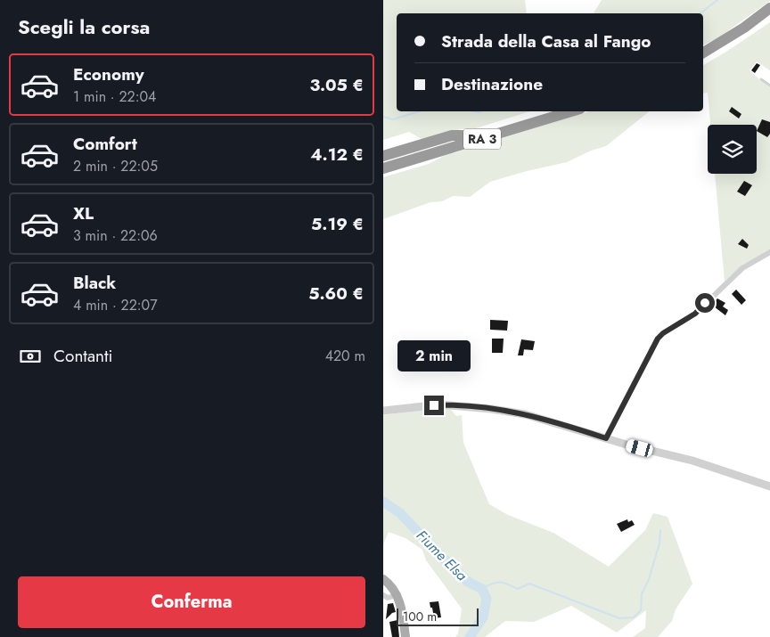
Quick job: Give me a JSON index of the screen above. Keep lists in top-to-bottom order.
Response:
{
  "streets": {
    "highway": ["RA 3"]
  },
  "water": ["Fiume Elsa"],
  "scale_bar": "100 m",
  "page": {
    "heading": "Scegli la corsa",
    "banner": ["Strada della Casa al Fango", "Destinazione"],
    "list": [
      {
        "name": "Economy",
        "note": "1 min · 22:04",
        "value": "3.05 €"
      },
      {
        "name": "Comfort",
        "note": "2 min · 22:05",
        "value": "4.12 €"
      },
      {
        "name": "XL",
        "note": "3 min · 22:06",
        "value": "5.19 €"
      },
      {
        "name": "Black",
        "note": "4 min · 22:07",
        "value": "5.60 €"
      }
    ],
    "pay": ["Contanti", "420 m"],
    "bubble": "2 min",
    "buttons": "Conferma",
    "scale": "100 m"
  }
}
